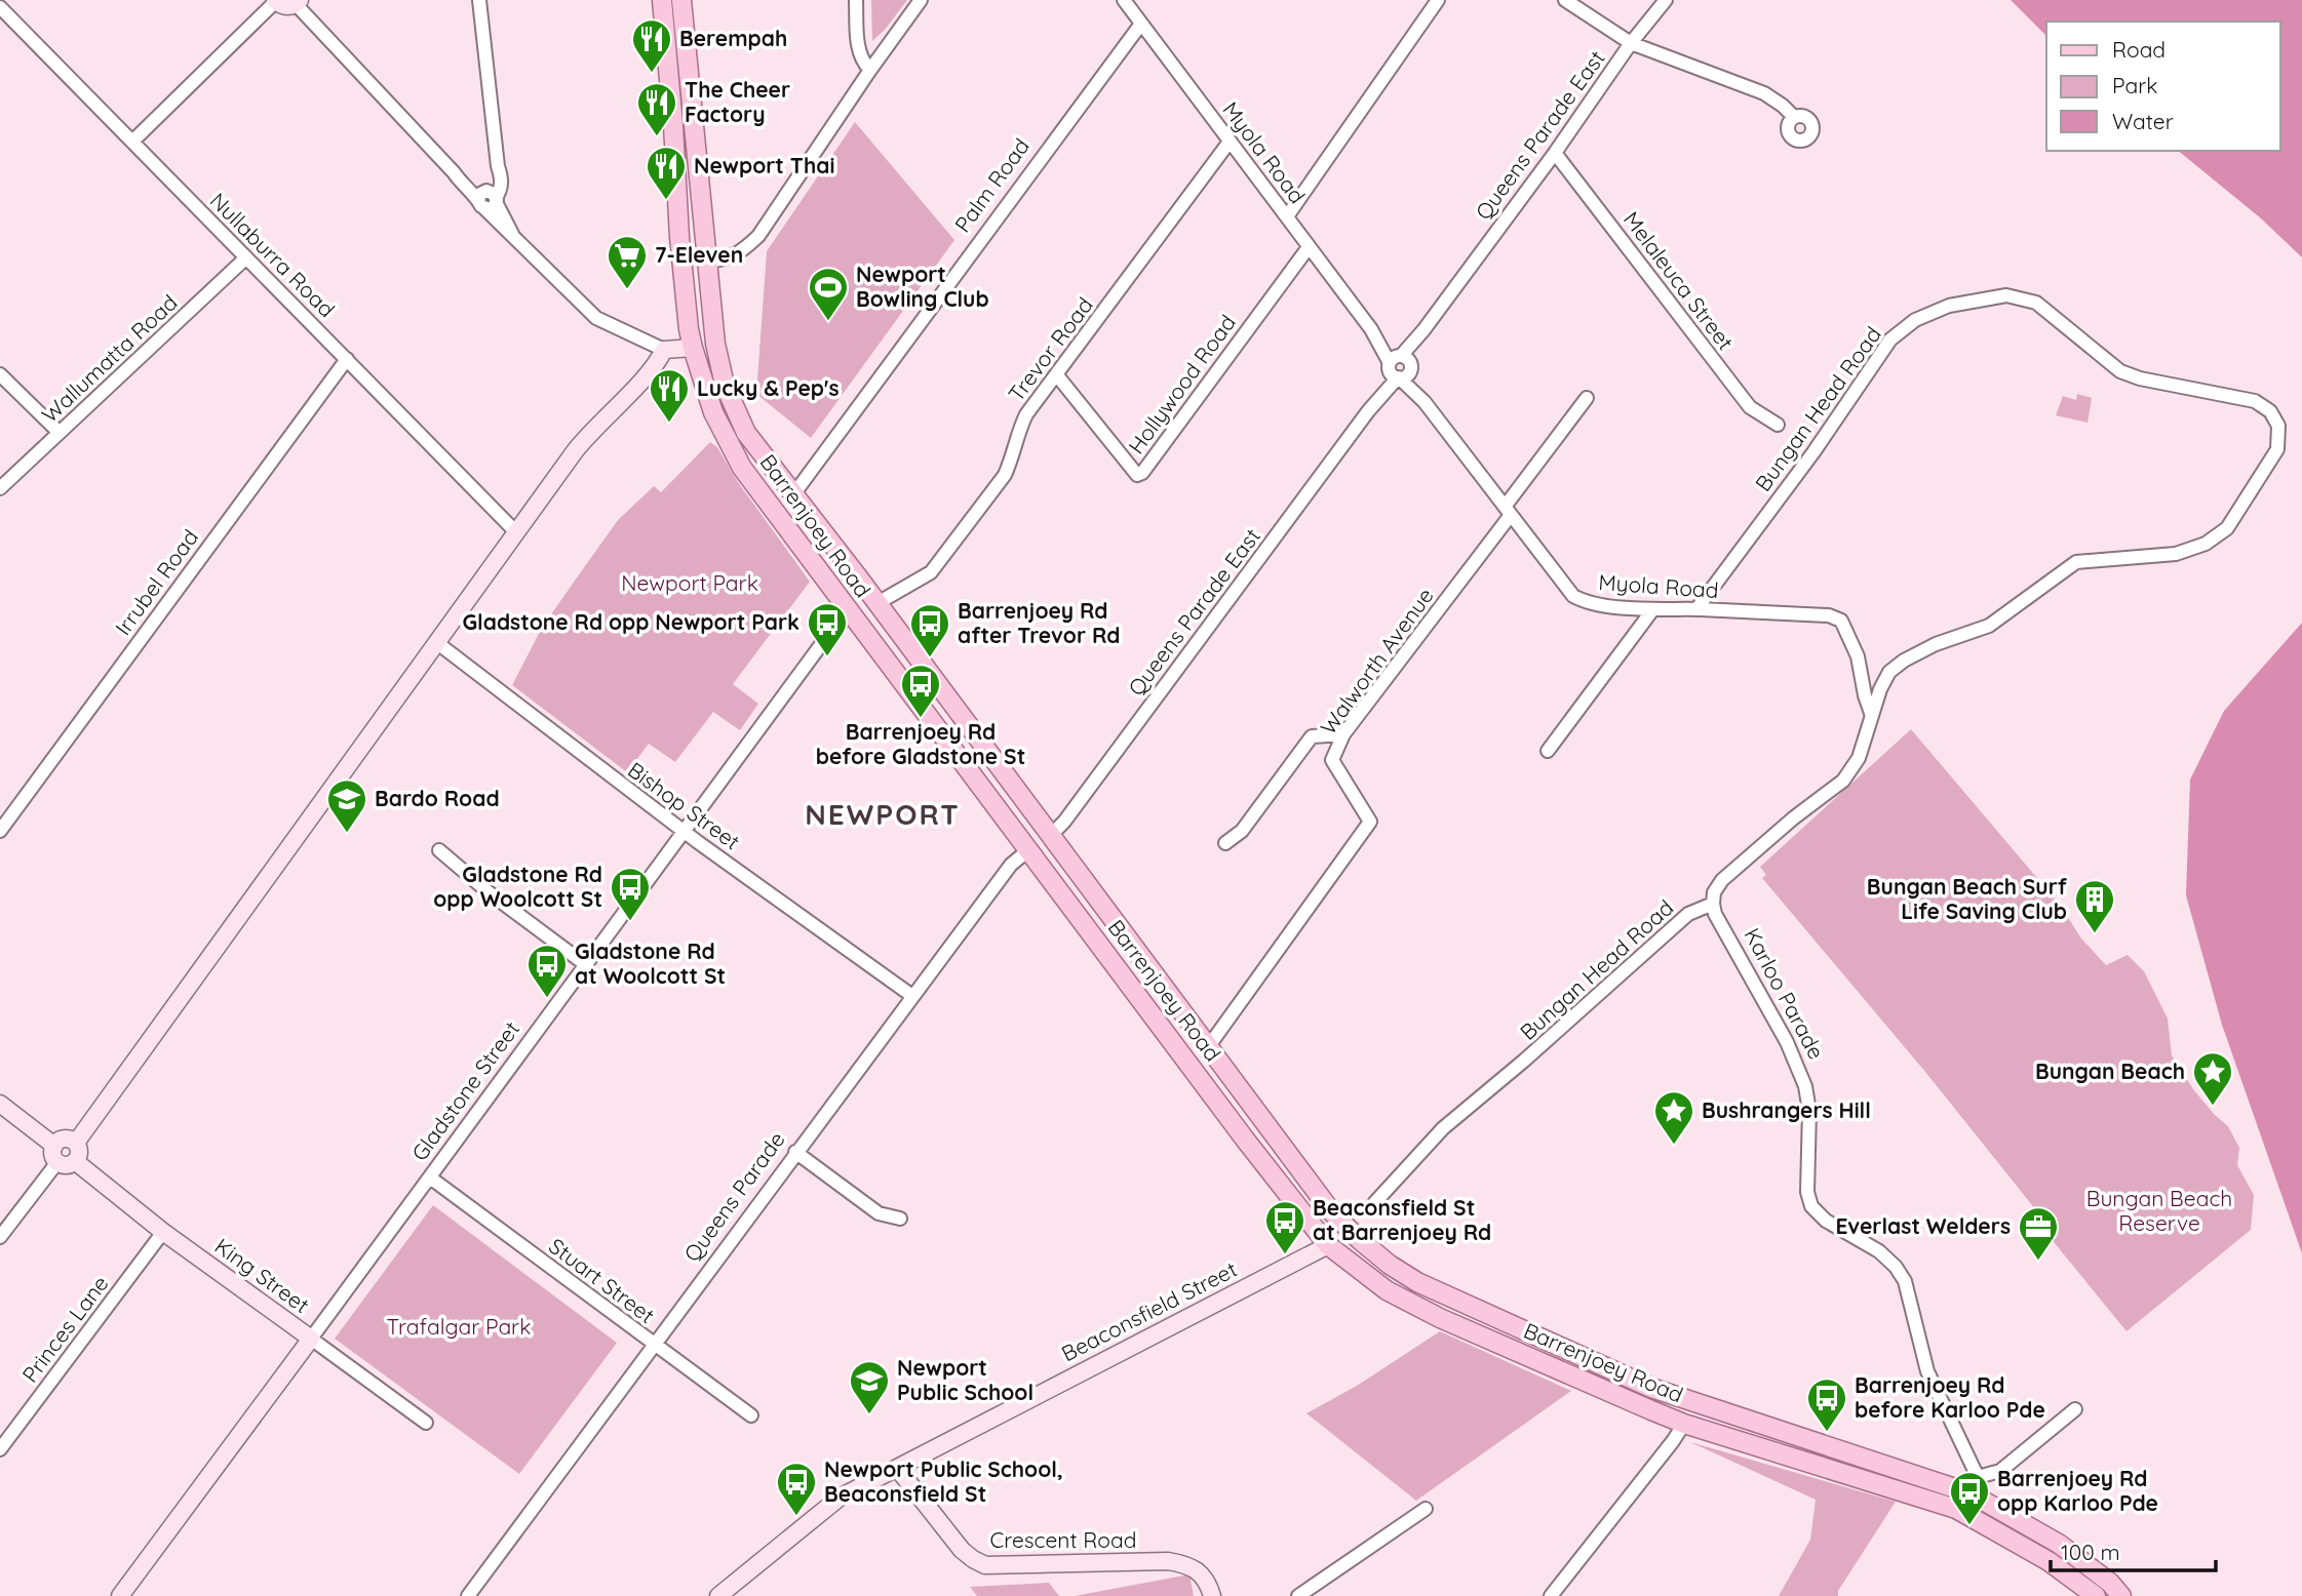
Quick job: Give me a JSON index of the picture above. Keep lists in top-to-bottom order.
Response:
{
  "streets": {
    "main road": [
      "Palm Road",
      "Barrenjoey Road",
      "Karloo Parade",
      "Queens Parade",
      "Beaconsfield Street"
    ],
    "street": [
      "Queens Parade East",
      "Myola Road",
      "Nullaburra Road",
      "Melaleuca Street",
      "Trevor Road",
      "Wallumatta Road",
      "Hollywood Road",
      "Bungan Head Road",
      "Irrubel Road",
      "Walworth Avenue",
      "Bishop Street",
      "Gladstone Street",
      "King Street",
      "Stuart Street",
      "Princes Lane",
      "Crescent Road"
    ]
  },
  "crossings": [
    ["Queens Parade East", "Myola Road"],
    ["Queens Parade East", "Melaleuca Street"],
    ["Queens Parade East", "Barrenjoey Road"],
    ["Queens Parade East", "Queens Parade"],
    ["Myola Road", "Palm Road"],
    ["Myola Road", "Trevor Road"],
    ["Myola Road", "Hollywood Road"],
    ["Myola Road", "Bungan Head Road"],
    ["Myola Road", "Walworth Avenue"],
    ["Palm Road", "Barrenjoey Road"],
    ["Nullaburra Road", "Wallumatta Road"],
    ["Nullaburra Road", "Irrubel Road"],
    ["Trevor Road", "Hollywood Road"],
    ["Trevor Road", "Barrenjoey Road"],
    ["Bungan Head Road", "Karloo Parade"],
    ["Barrenjoey Road", "Walworth Avenue"],
    ["Barrenjoey Road", "Karloo Parade"],
    ["Barrenjoey Road", "Gladstone Street"],
    ["Barrenjoey Road", "Queens Parade"],
    ["Barrenjoey Road", "Beaconsfield Street"],
    ["Bishop Street", "Gladstone Street"],
    ["Bishop Street", "Queens Parade"],
    ["Gladstone Street", "King Street"],
    ["Gladstone Street", "Stuart Street"],
    ["Queens Parade", "Stuart Street"],
    ["King Street", "Princes Lane"],
    ["Beaconsfield Street", "Crescent Road"]
  ],
  "districts": ["NEWPORT"],
  "parks": ["Newport Park", "Bungan Beach Reserve", "Trafalgar Park"],
  "places": {
    "restaurant": [
      "Berempah",
      "The Cheer Factory",
      "Newport Thai",
      "Lucky & Pep's"
    ],
    "supermarket": ["7-Eleven"],
    "sports": ["Newport Bowling Club"],
    "bus stop": [
      "Gladstone Rd opp Newport Park",
      "Barrenjoey Rd after Trevor Rd",
      "Barrenjoey Rd before Gladstone St",
      "Gladstone Rd opp Woolcott St",
      "Gladstone Rd at Woolcott St",
      "Beaconsfield St at Barrenjoey Rd",
      "Barrenjoey Rd before Karloo Pde",
      "Newport Public School, Beaconsfield St",
      "Barrenjoey Rd opp Karloo Pde"
    ],
    "school or university": ["Bardo Road", "Newport Public School"],
    "building": ["Bungan Beach Surf Life Saving Club"],
    "place": ["Bungan Beach", "Bushrangers Hill"],
    "office": ["Everlast Welders"]
  },
  "legend": ["Road", "Park", "Water"],
  "scale_bar": "100 m"
}
